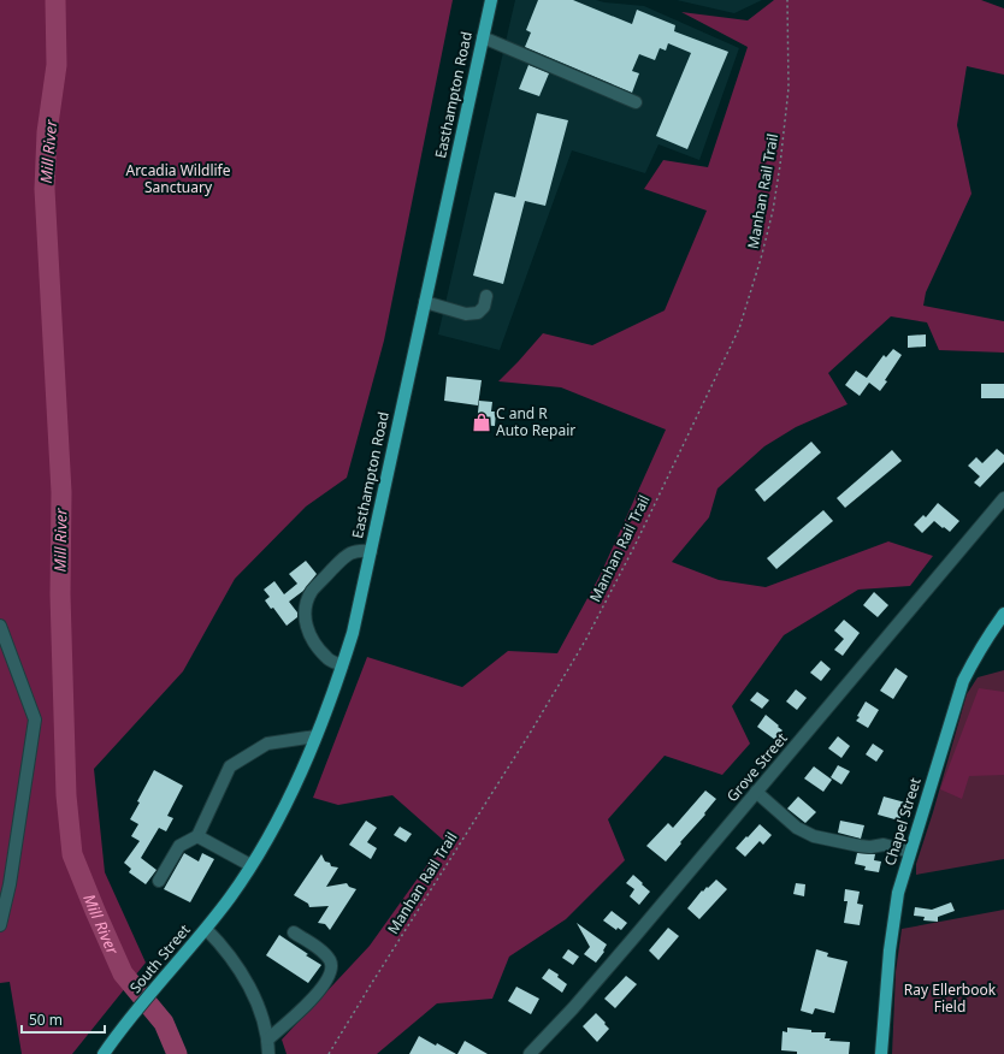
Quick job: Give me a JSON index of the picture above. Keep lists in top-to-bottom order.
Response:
{
  "streets": {
    "main road": ["Easthampton Road", "Chapel Street", "South Street"],
    "street": ["Grove Street"],
    "path": ["Manhan Rail Trail"]
  },
  "crossings": [
    ["Easthampton Road", "South Street"]
  ],
  "water": ["Mill River"],
  "parks": ["Arcadia Wildlife Sanctuary", "Ray Ellerbook Field"],
  "places": {
    "shop": ["C and R Auto Repair"]
  },
  "scale_bar": "50 m"
}
